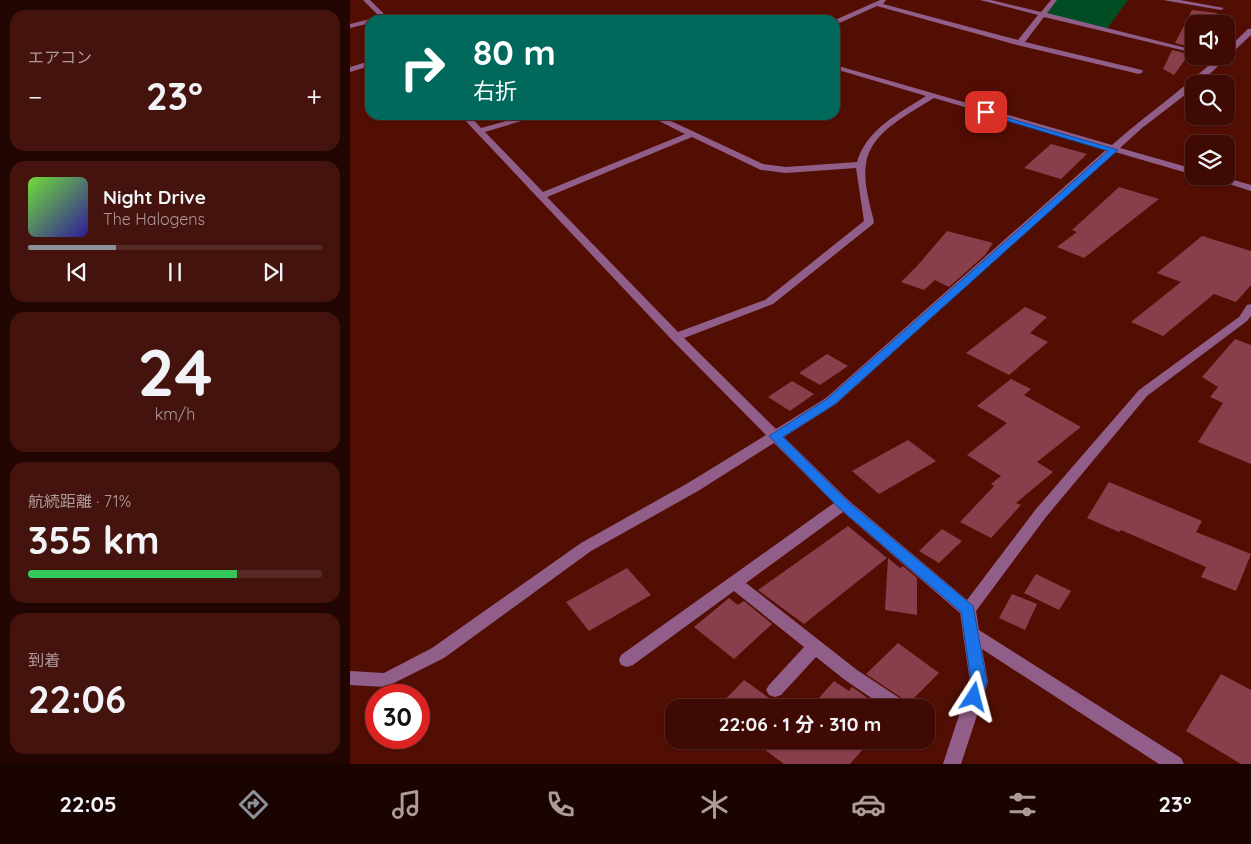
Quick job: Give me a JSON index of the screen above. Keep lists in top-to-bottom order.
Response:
{
  "page": {
    "tile": [
      "エアコン",
      ["24", "km/h"],
      ["航続距離 · 71%", "355 km"],
      ["到着", "22:06"]
    ],
    "turn": ["80 m", "右折"],
    "heat": ["−", "23°", "+"],
    "song": ["Night Drive", "The Halogens"],
    "limit": "30",
    "trip": "22:06 · 1 分 · 310 m",
    "tabs": ["22:05", "23°"]
  }
}
